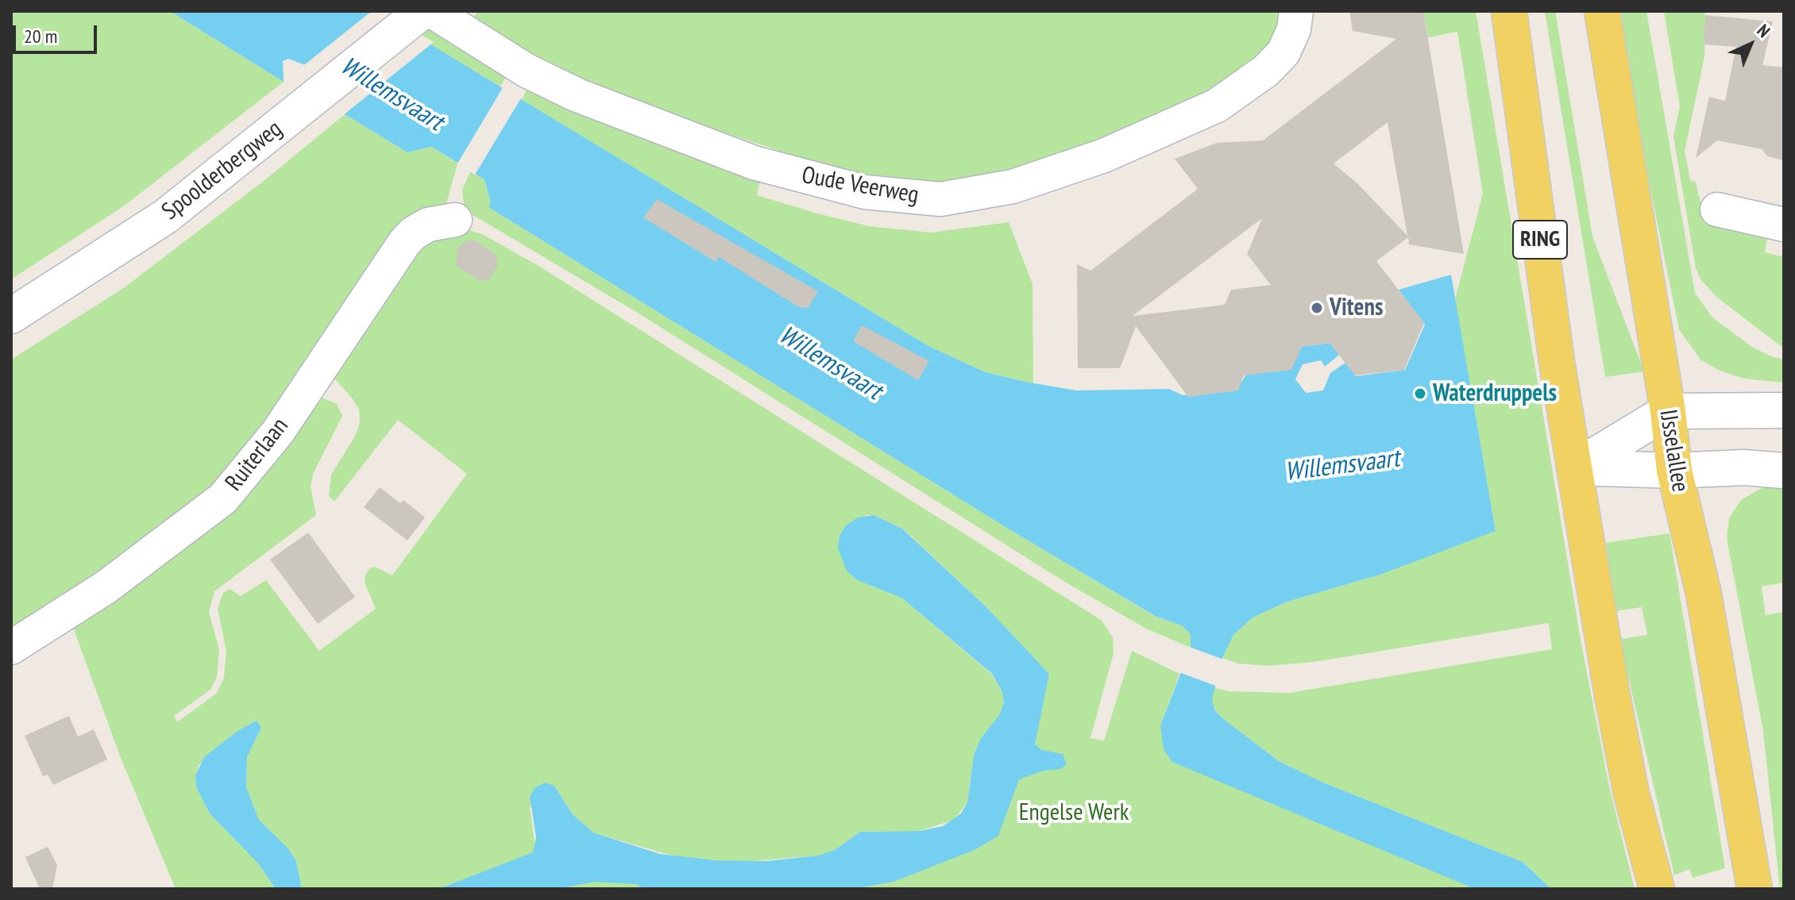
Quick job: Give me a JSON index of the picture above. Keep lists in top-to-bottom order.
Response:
{
  "streets": {
    "main road": ["Spoolderbergweg", "RING", "IJsselallee"],
    "street": ["Oude Veerweg", "Ruiterlaan"]
  },
  "water": ["Willemsvaart"],
  "parks": ["Engelse Werk"],
  "places": ["Vitens", "Waterdruppels"],
  "scale_bar": "20 m",
  "north": "top right"
}
